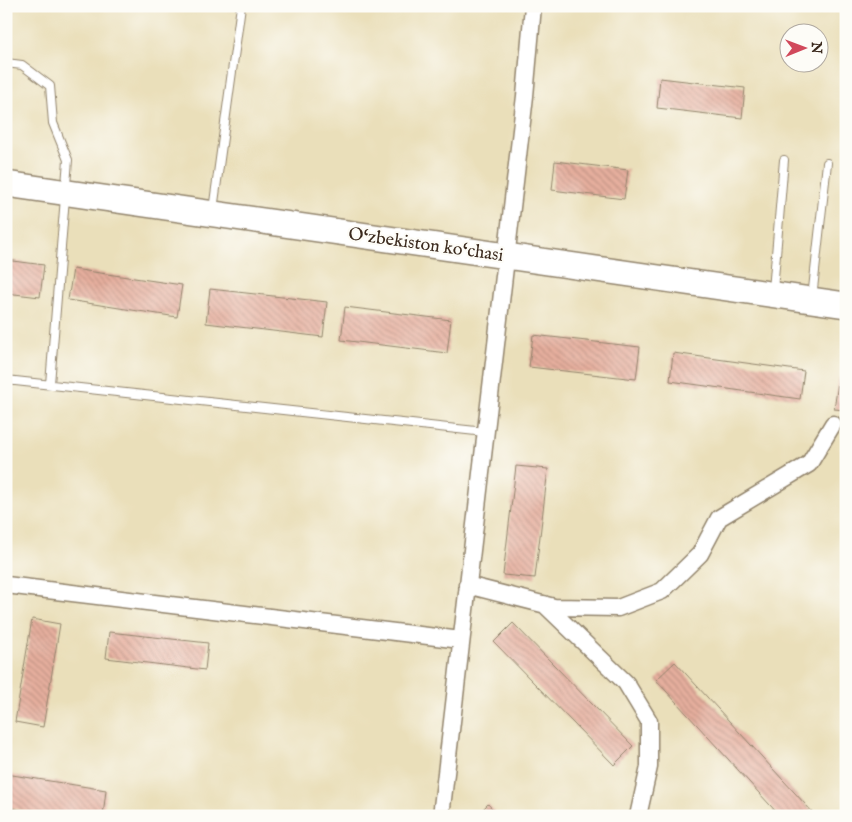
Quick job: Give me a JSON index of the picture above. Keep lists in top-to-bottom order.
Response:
{
  "streets": {
    "main road": ["O‘zbekiston ko‘chasi"]
  },
  "north": "right"
}
